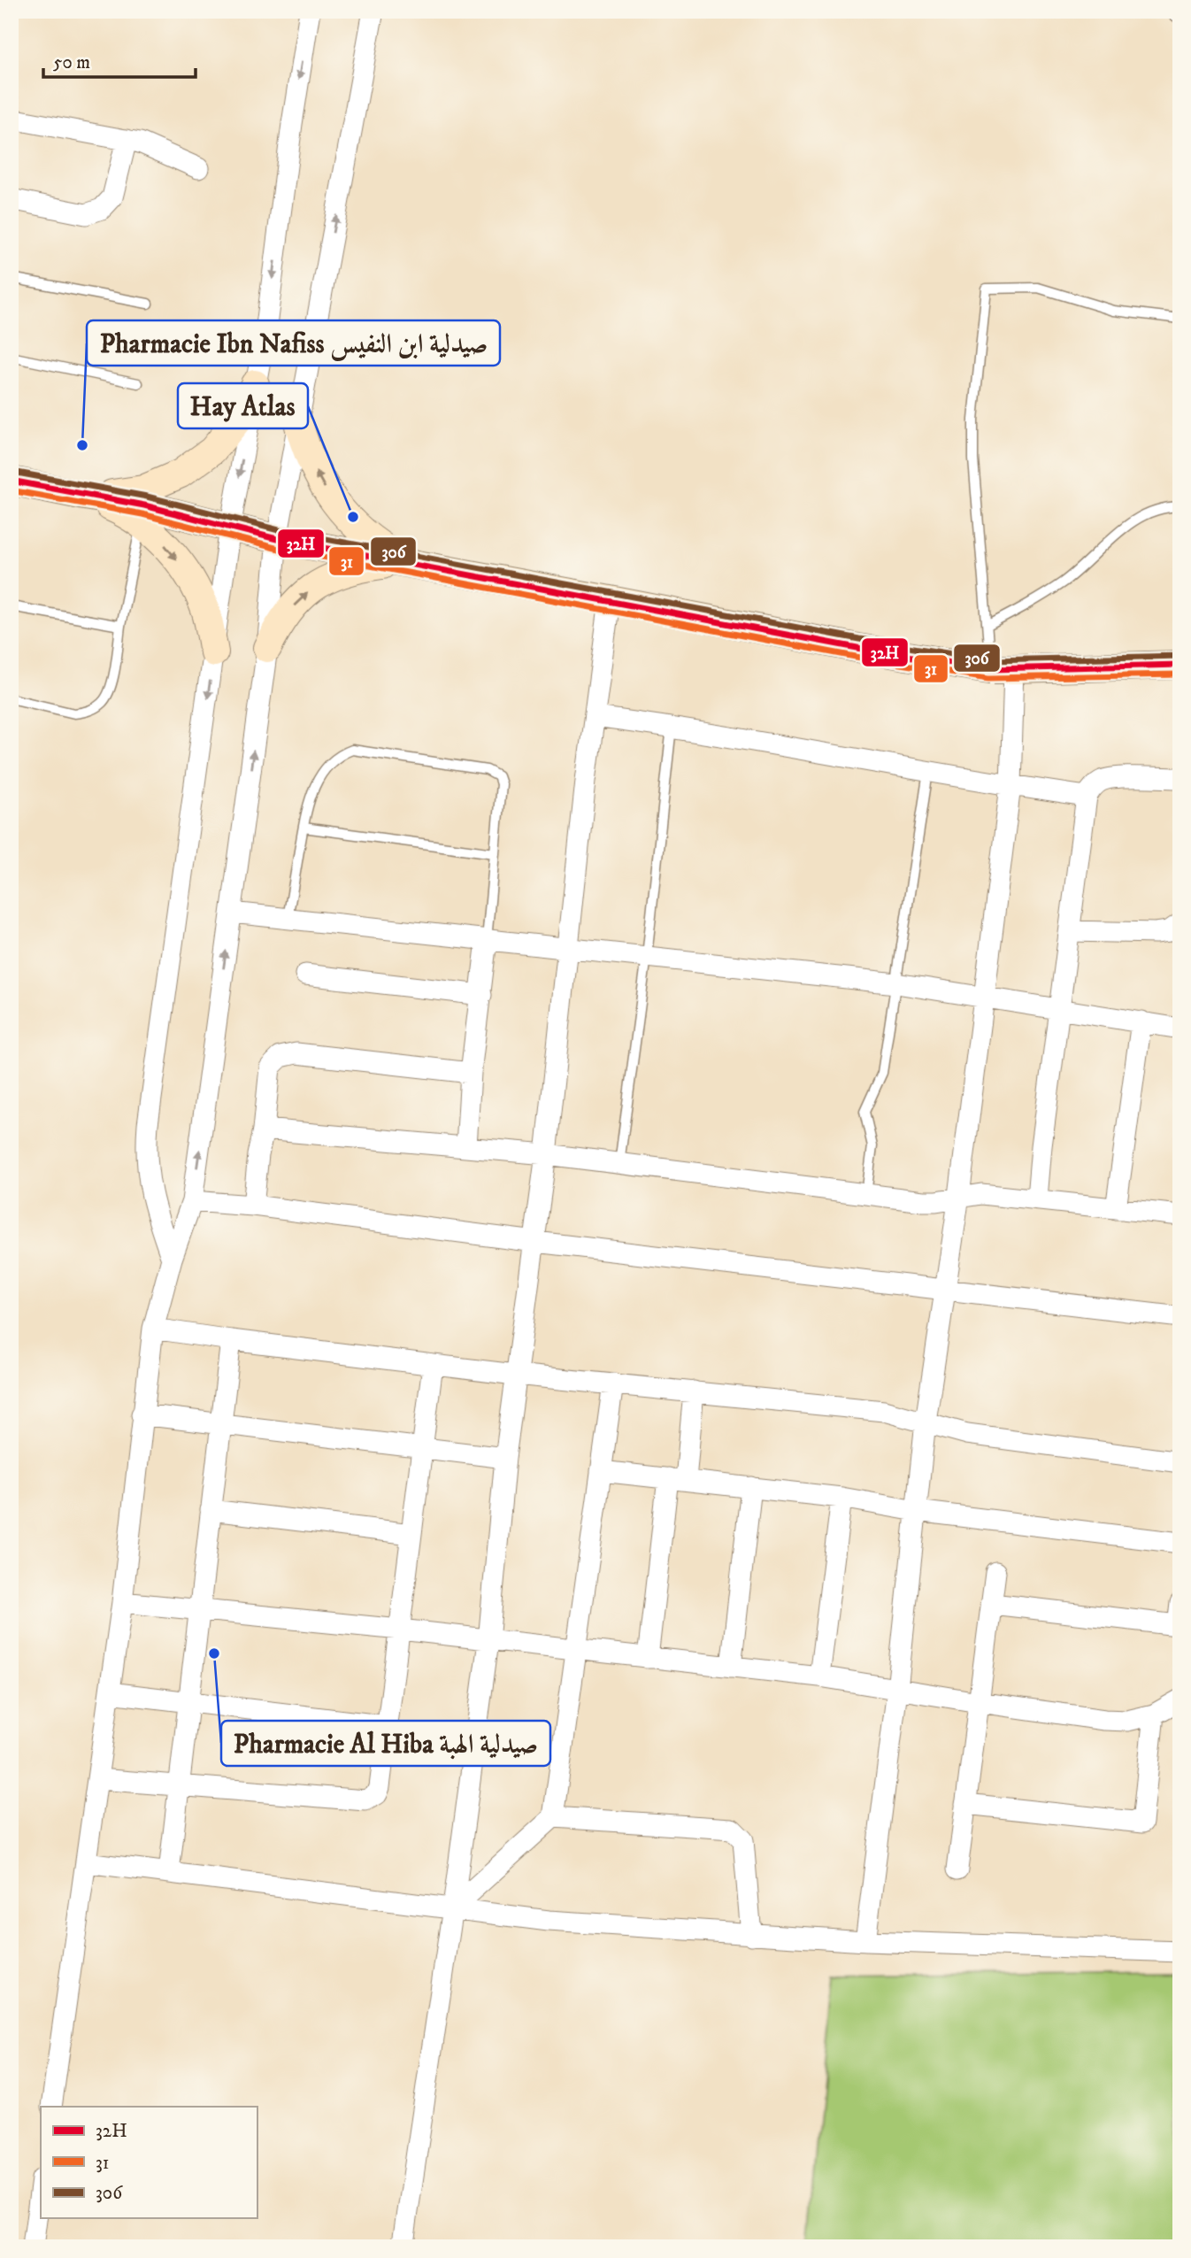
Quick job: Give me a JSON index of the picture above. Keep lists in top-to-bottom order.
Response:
{
  "places": ["Pharmacie Ibn Nafiss صيدلية ابن النفيس", "Hay Atlas", "Pharmacie Al Hiba صيدلية الهبة"],
  "lines": ["transit line 306", "transit line 32H", "transit line 31"],
  "legend": ["32H", "31", "306"],
  "scale_bar": "50 m"
}
